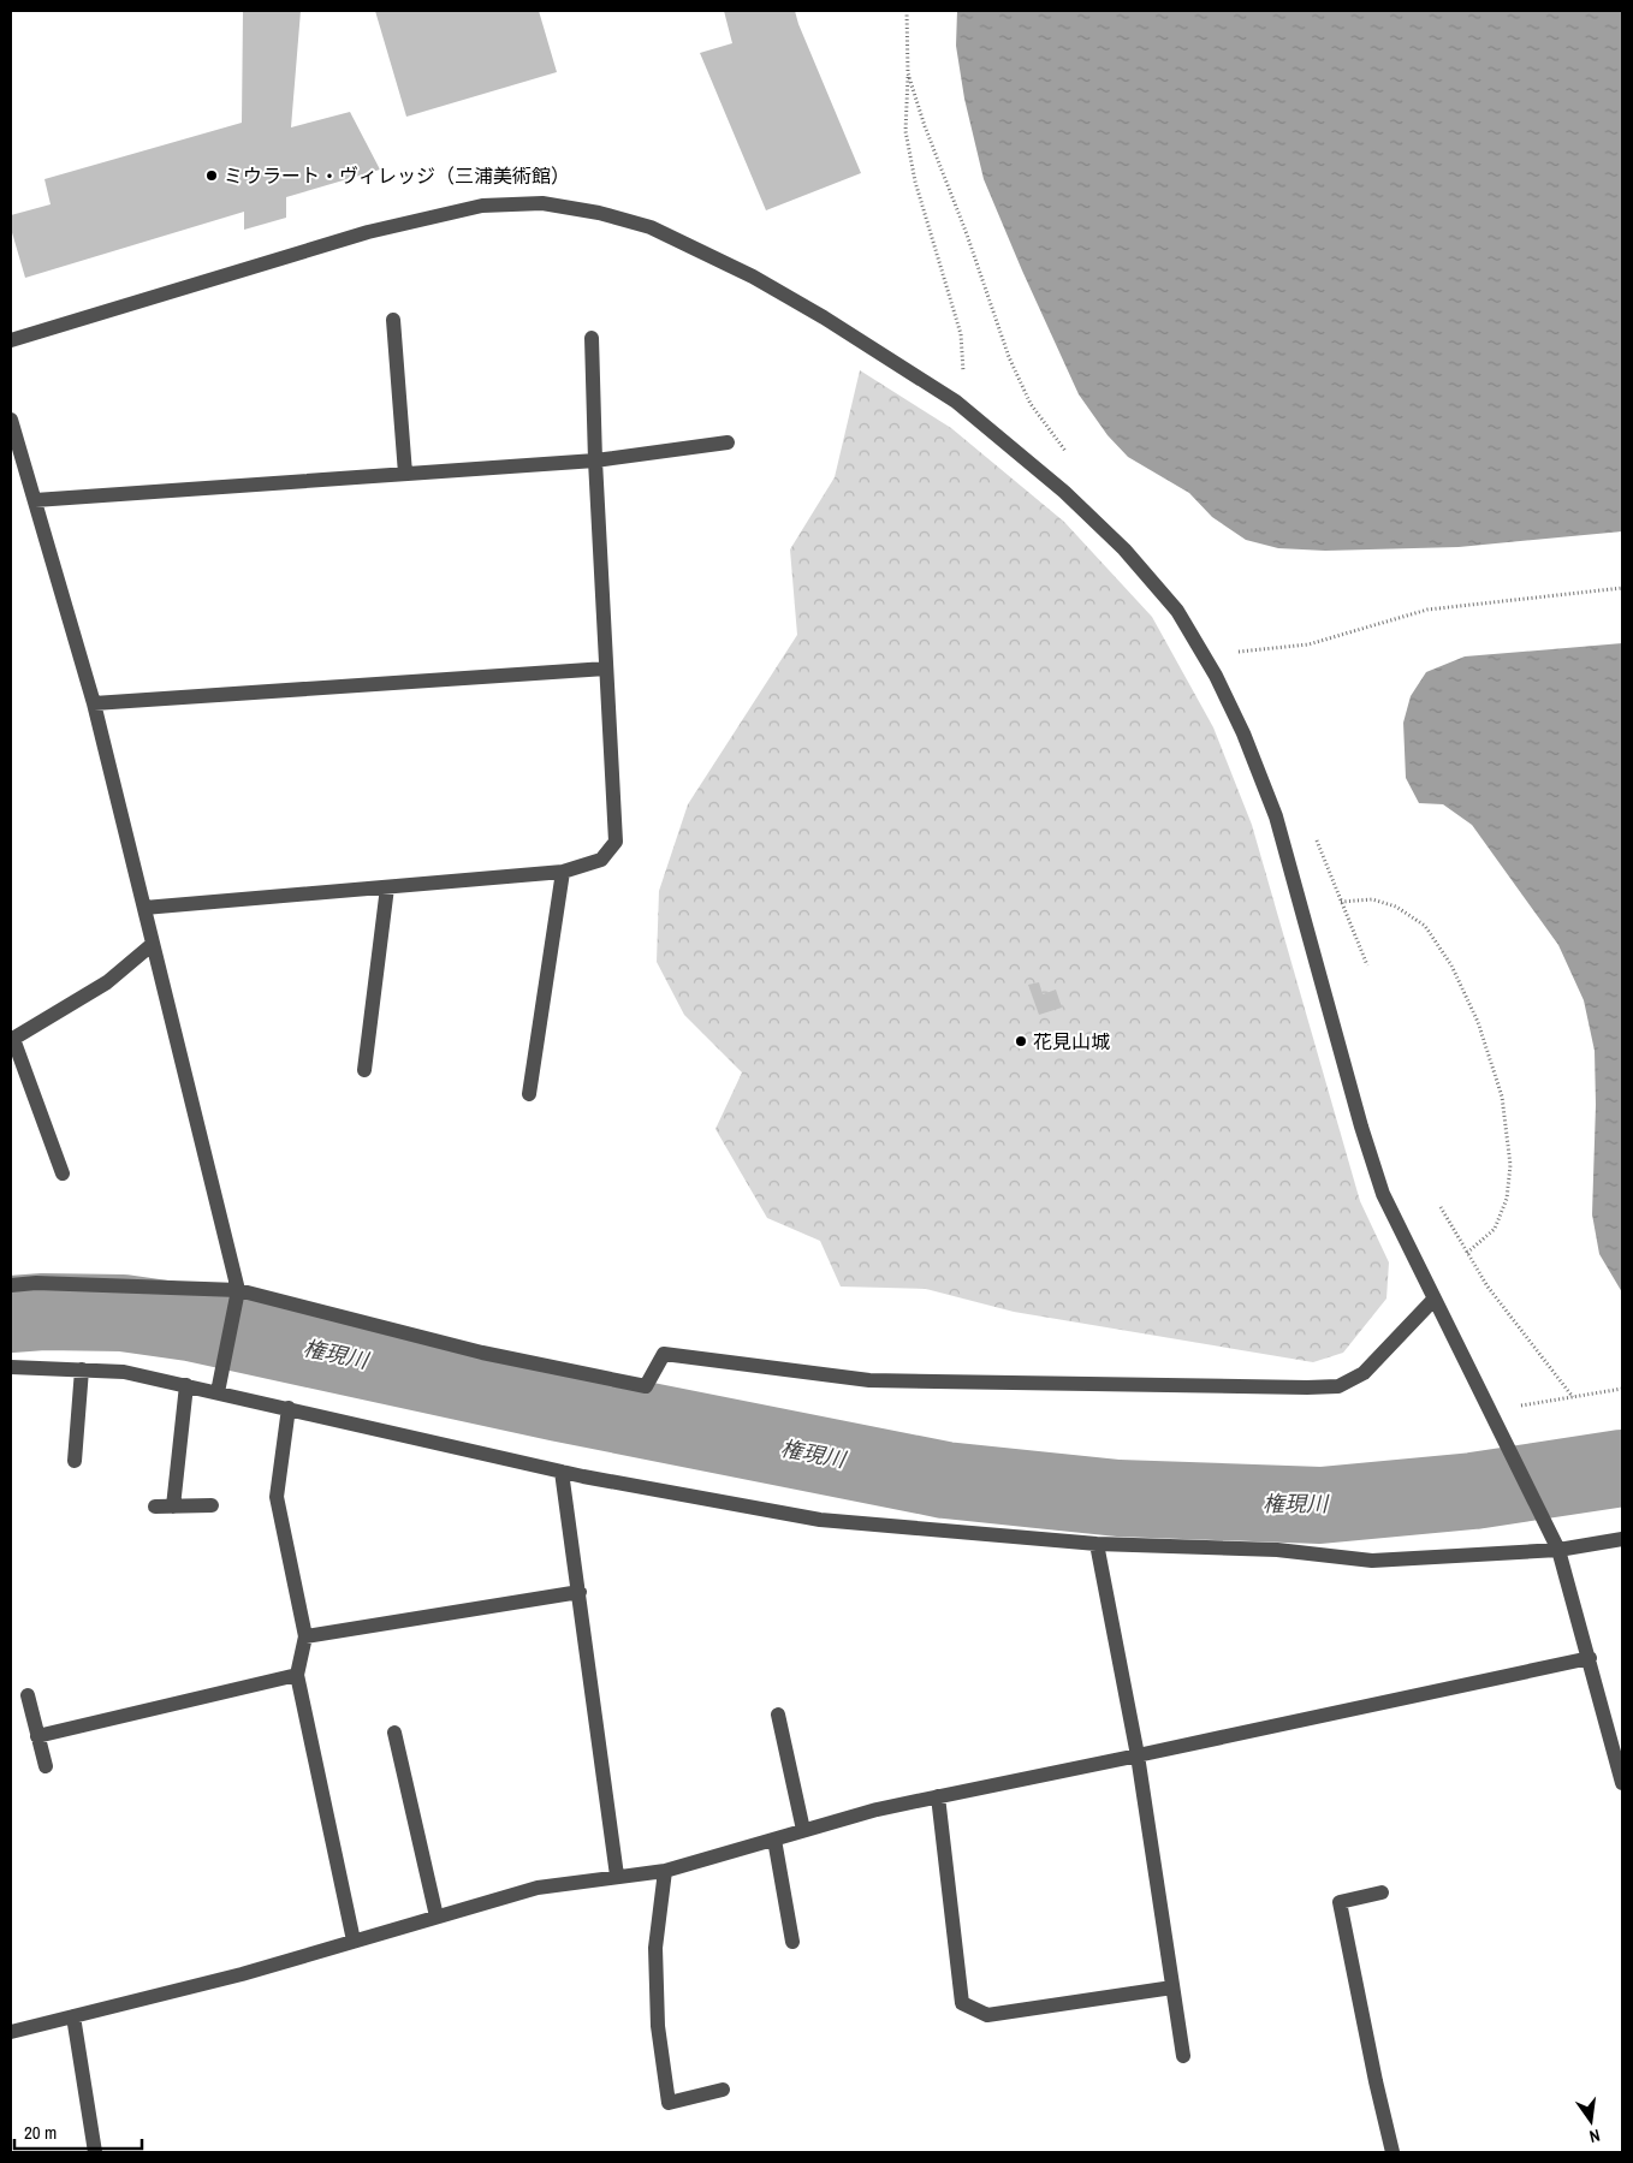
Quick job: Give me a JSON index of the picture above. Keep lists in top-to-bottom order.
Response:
{
  "water": ["権現川"],
  "places": ["ミウラート・ヴィレッジ（三浦美術館）", "花見山城"],
  "scale_bar": "20 m",
  "north": "bottom"
}
